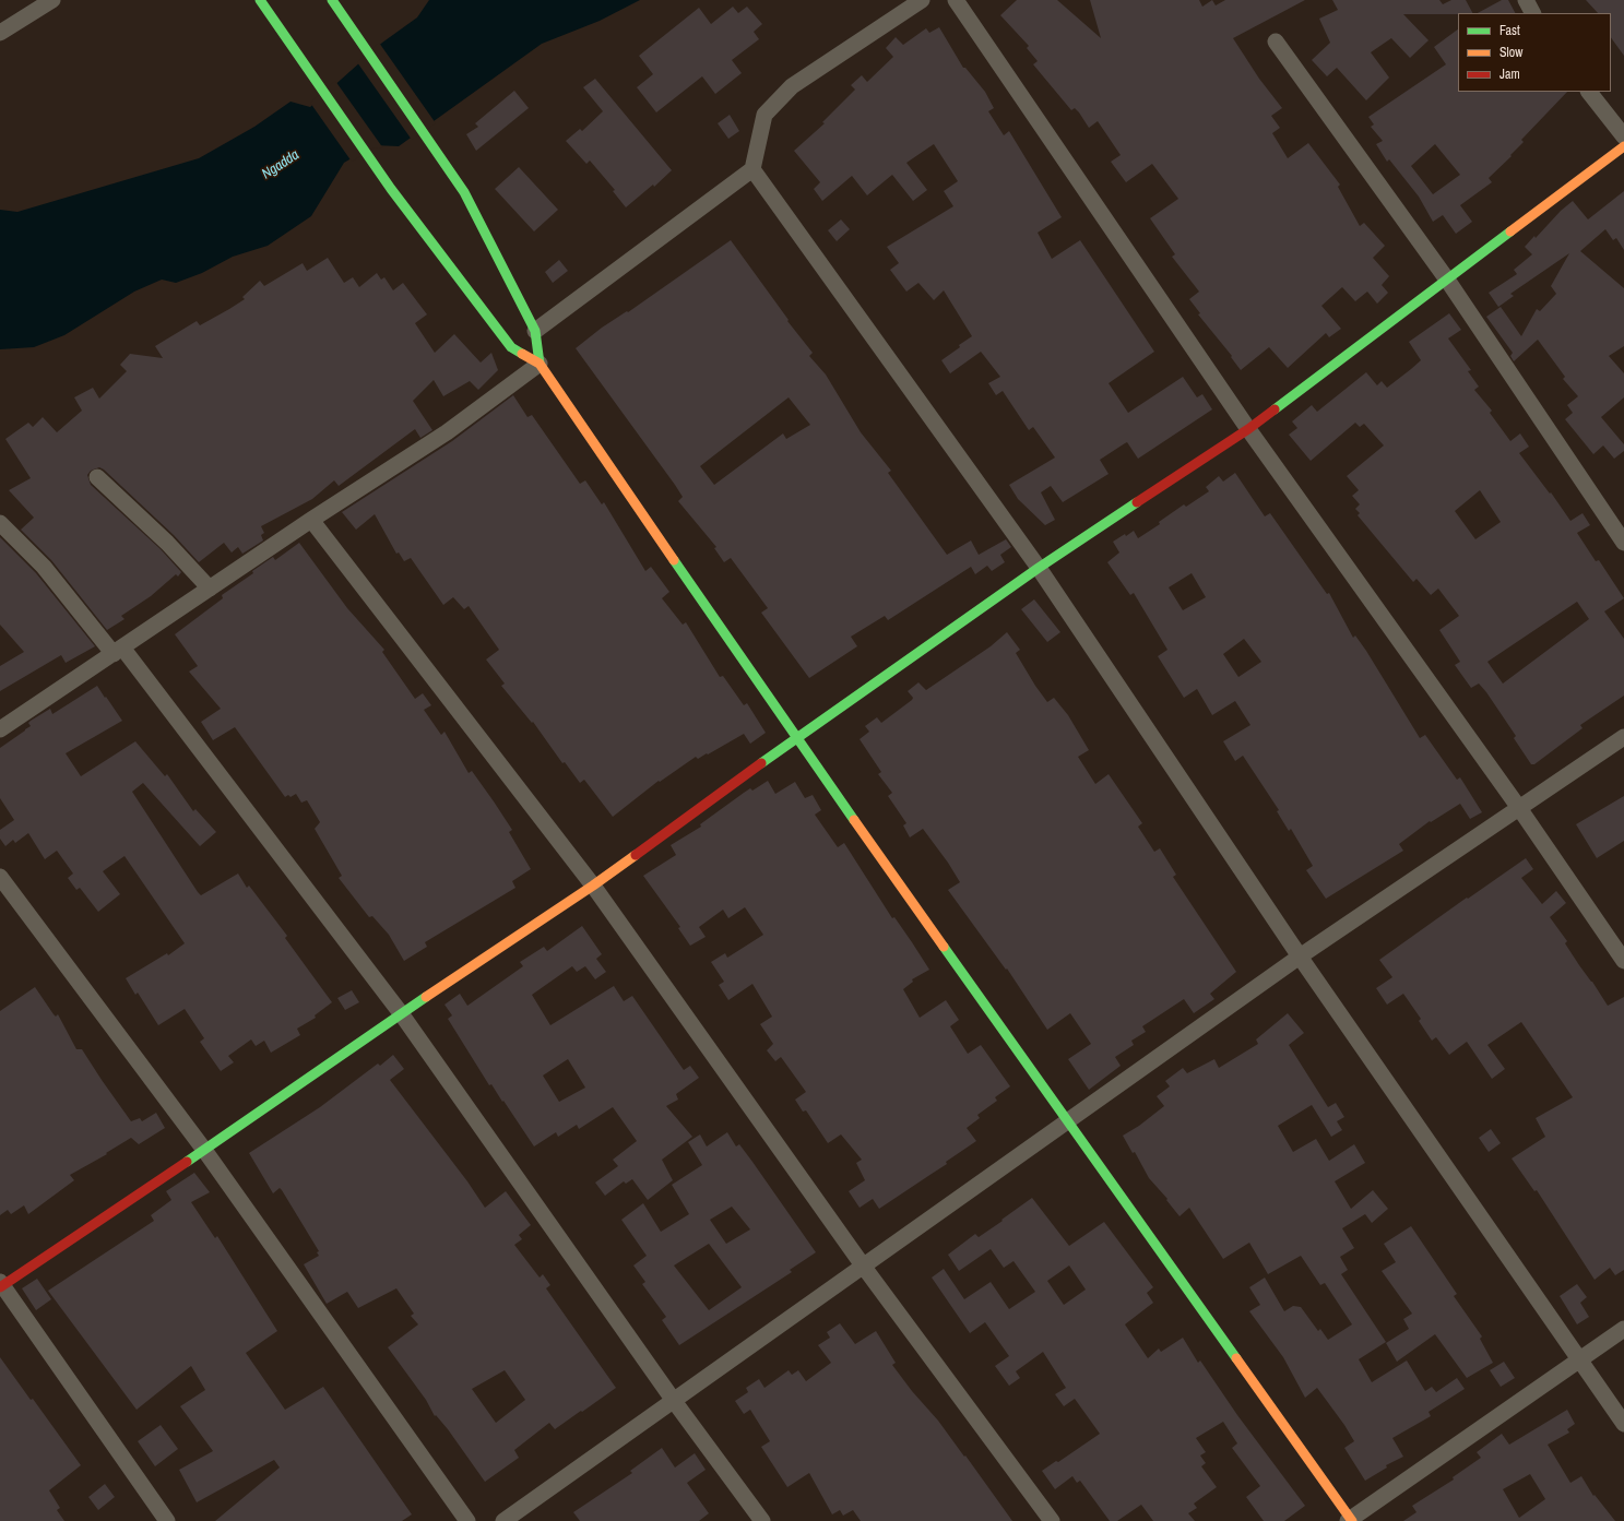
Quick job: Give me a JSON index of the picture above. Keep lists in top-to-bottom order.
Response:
{
  "water": ["Ngadda"],
  "legend": ["Fast", "Slow", "Jam"]
}
